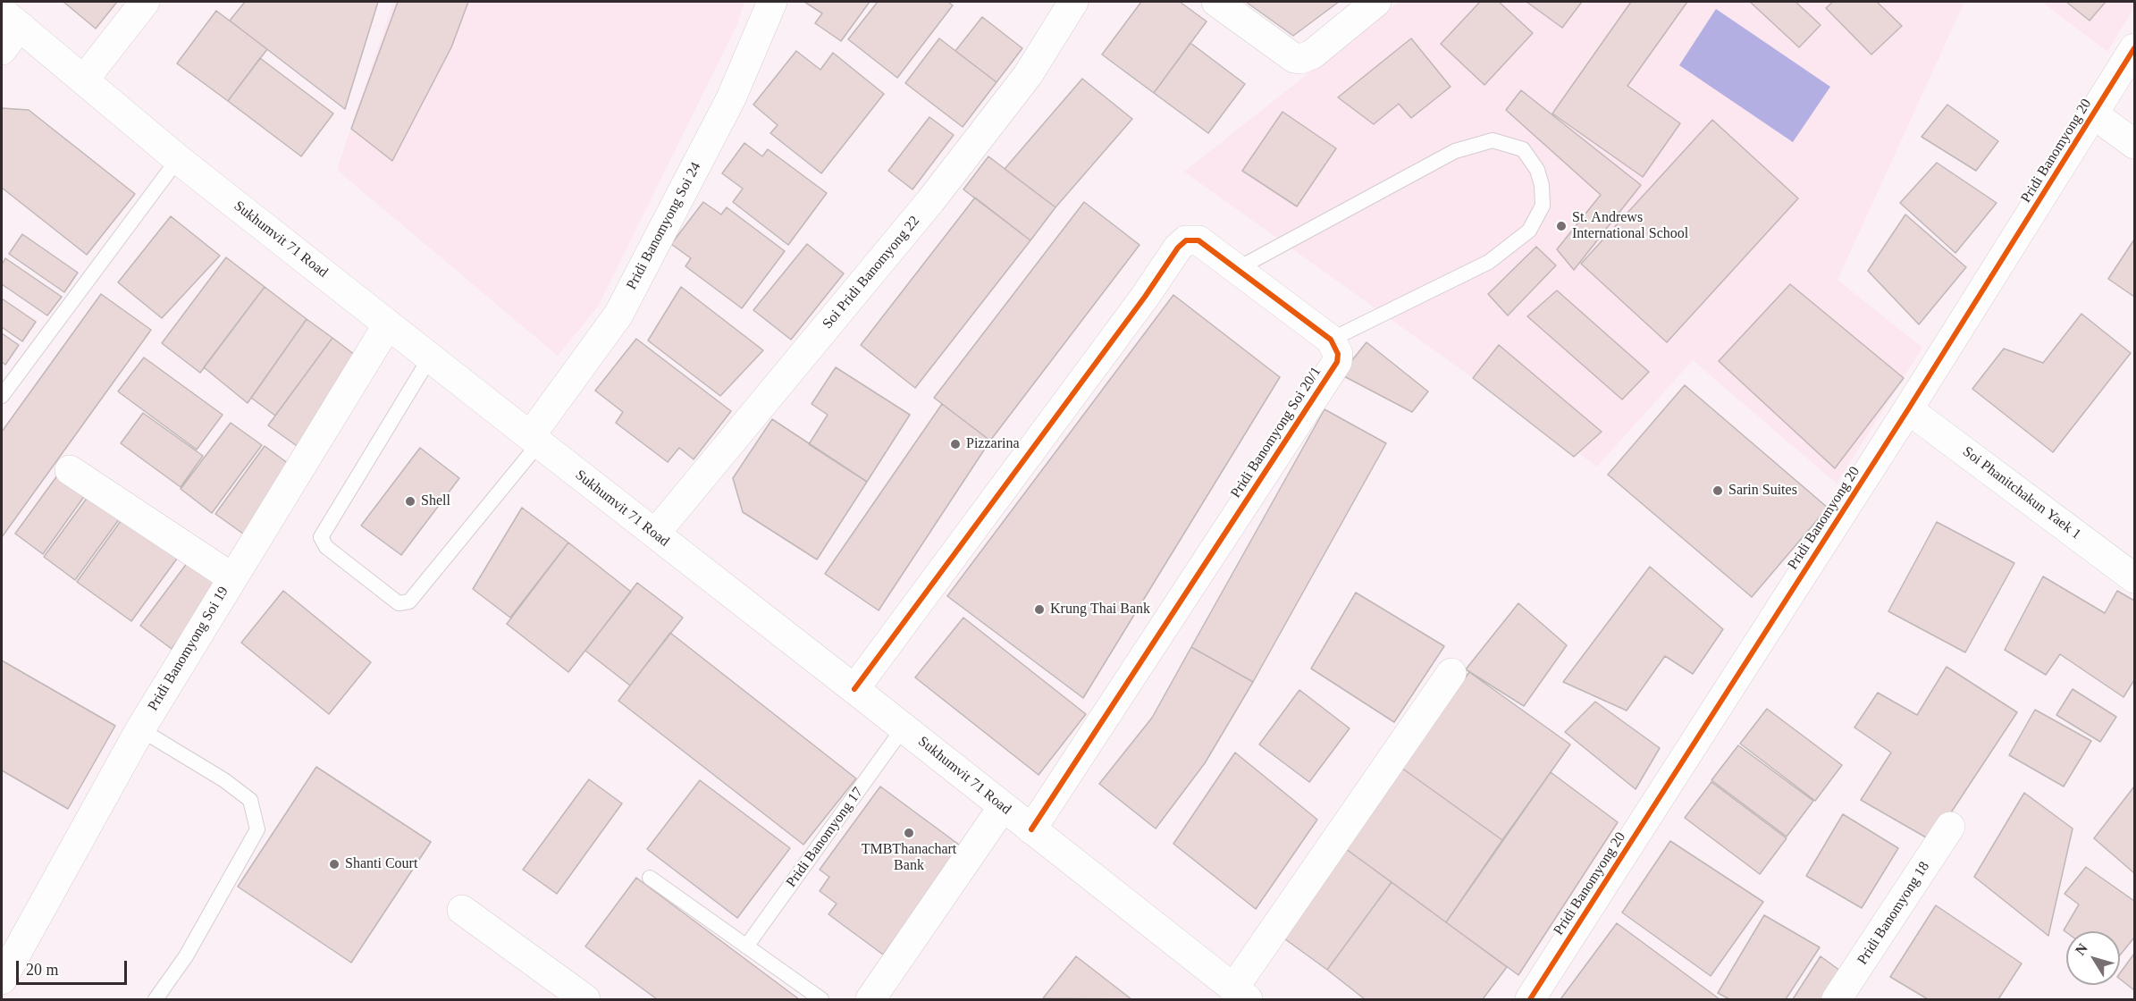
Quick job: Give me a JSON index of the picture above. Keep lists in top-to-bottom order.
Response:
{
  "streets": {
    "street": [
      "Pridi Banomyong 20",
      "Pridi Banomyong Soi 24",
      "Sukhumvit 71 Road",
      "Soi Pridi Banomyong 22",
      "Pridi Banomyong Soi 20/1",
      "Soi Phanitchakun Yaek 1",
      "Pridi Banomyong Soi 19",
      "Pridi Banomyong 18"
    ],
    "lane": ["Pridi Banomyong 17"]
  },
  "crossings": [
    ["Pridi Banomyong 20", "Soi Phanitchakun Yaek 1"],
    ["Pridi Banomyong Soi 24", "Sukhumvit 71 Road"],
    ["Sukhumvit 71 Road", "Soi Pridi Banomyong 22"],
    ["Sukhumvit 71 Road", "Pridi Banomyong Soi 20/1"],
    ["Sukhumvit 71 Road", "Pridi Banomyong Soi 19"],
    ["Sukhumvit 71 Road", "Pridi Banomyong 17"]
  ],
  "places": [
    "St. Andrews International School",
    "Pizzarina",
    "Sarin Suites",
    "Shell",
    "Krung Thai Bank",
    "TMBThanachart Bank",
    "Shanti Court"
  ],
  "scale_bar": "20 m",
  "north": "top left"
}
